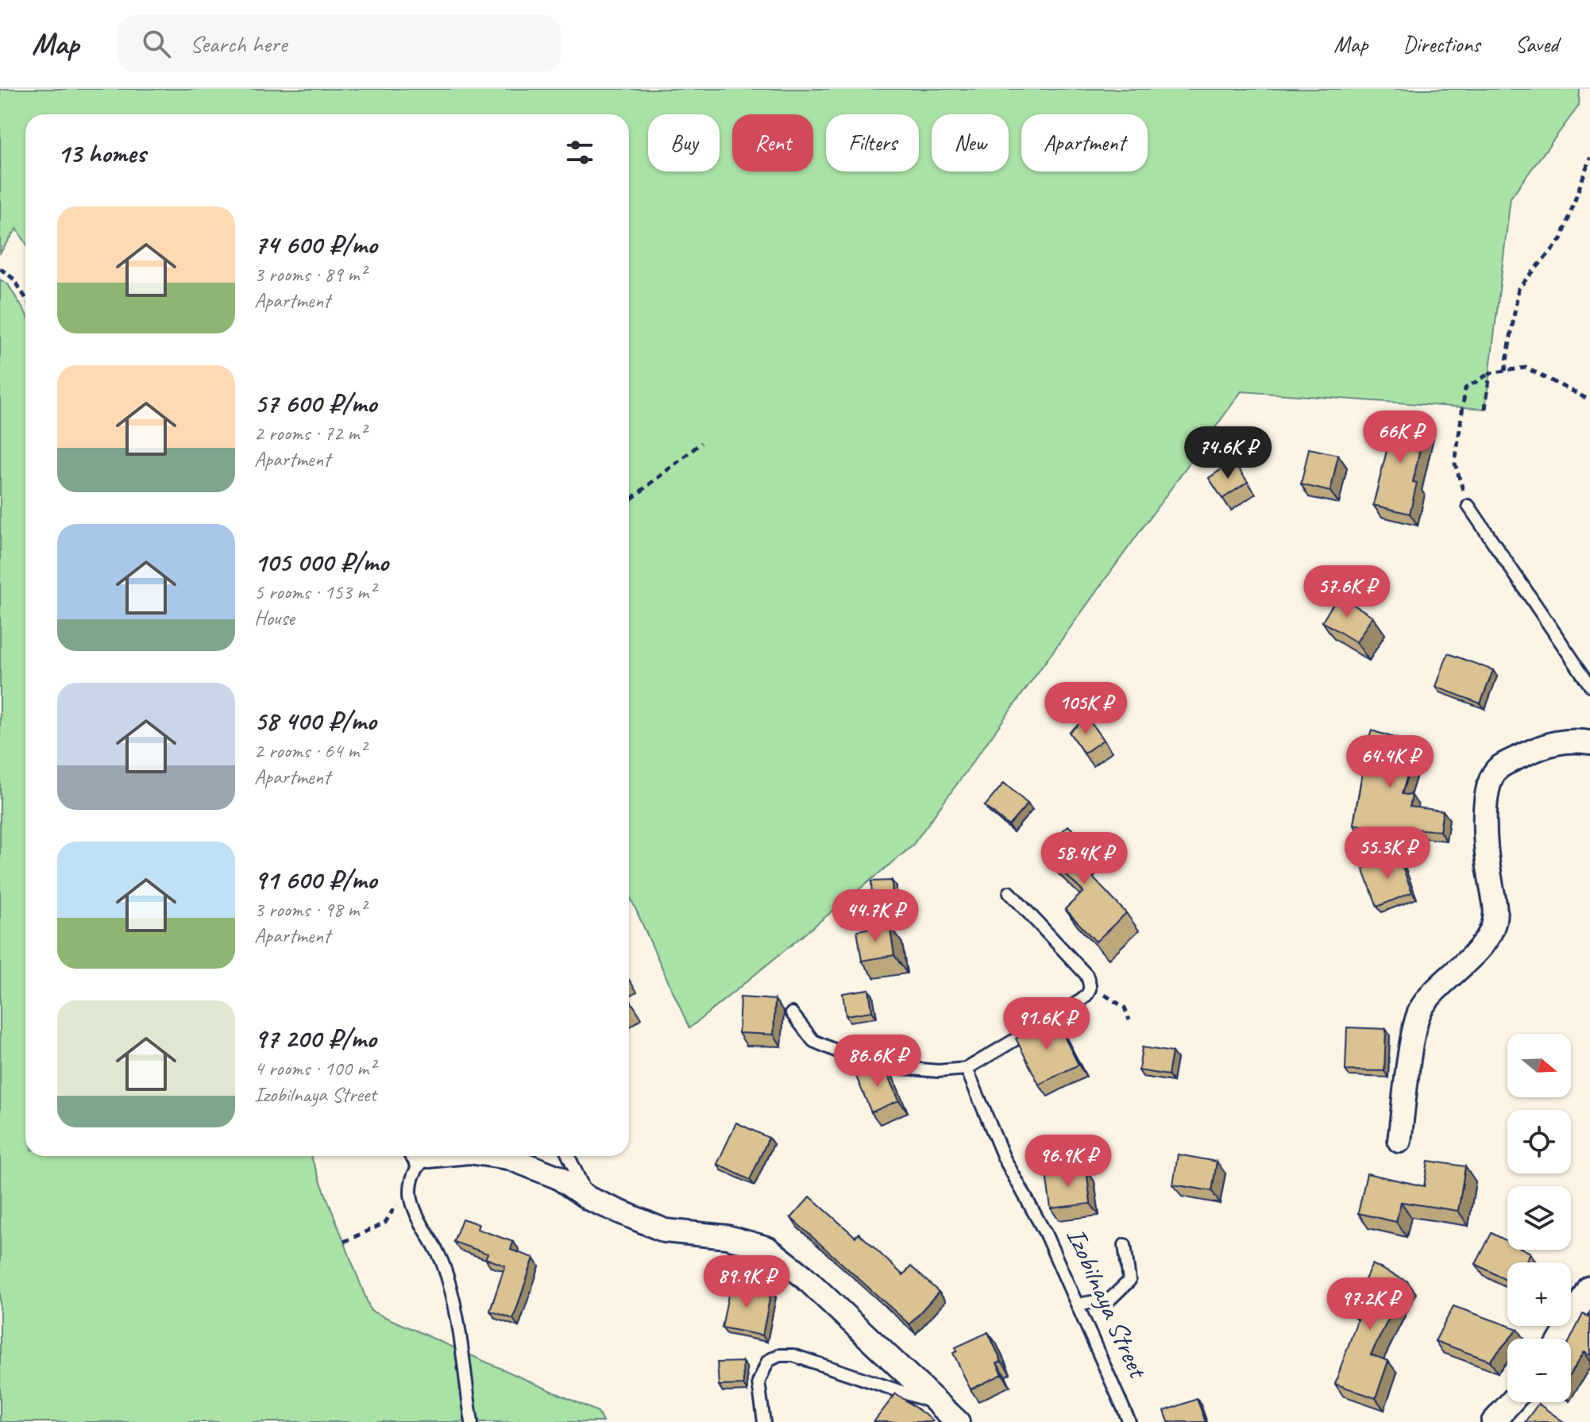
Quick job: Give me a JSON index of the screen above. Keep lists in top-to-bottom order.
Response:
{
  "streets": {
    "lane": ["Izobilnaya Street"]
  },
  "north": "right",
  "page": {
    "header": "Map",
    "search": "Search here",
    "nav": ["Map", "Directions", "Saved"],
    "chip": [
      "Buy",
      "Rent",
      "Filters",
      "New",
      "Apartment"
    ],
    "heading": "13 homes",
    "list": [
      {
        "name": "74 600 ₽/mo",
        "note": "3 rooms · 89 m² · Apartment"
      },
      {
        "name": "57 600 ₽/mo",
        "note": "2 rooms · 72 m² · Apartment"
      },
      {
        "name": "105 000 ₽/mo",
        "note": "5 rooms · 153 m² · House"
      },
      {
        "name": "58 400 ₽/mo",
        "note": "2 rooms · 64 m² · Apartment"
      },
      {
        "name": "91 600 ₽/mo",
        "note": "3 rooms · 98 m² · Apartment"
      },
      {
        "name": "97 200 ₽/mo",
        "note": "4 rooms · 100 m² · Izobilnaya Street"
      }
    ],
    "price": [
      "66K ₽",
      "74.6K ₽",
      "57.6K ₽",
      "105K ₽",
      "64.4K ₽",
      "55.3K ₽",
      "58.4K ₽",
      "44.7K ₽",
      "91.6K ₽",
      "86.6K ₽",
      "96.9K ₽",
      "89.9K ₽",
      "97.2K ₽"
    ],
    "map_buttons": ["+", "−"]
  }
}
